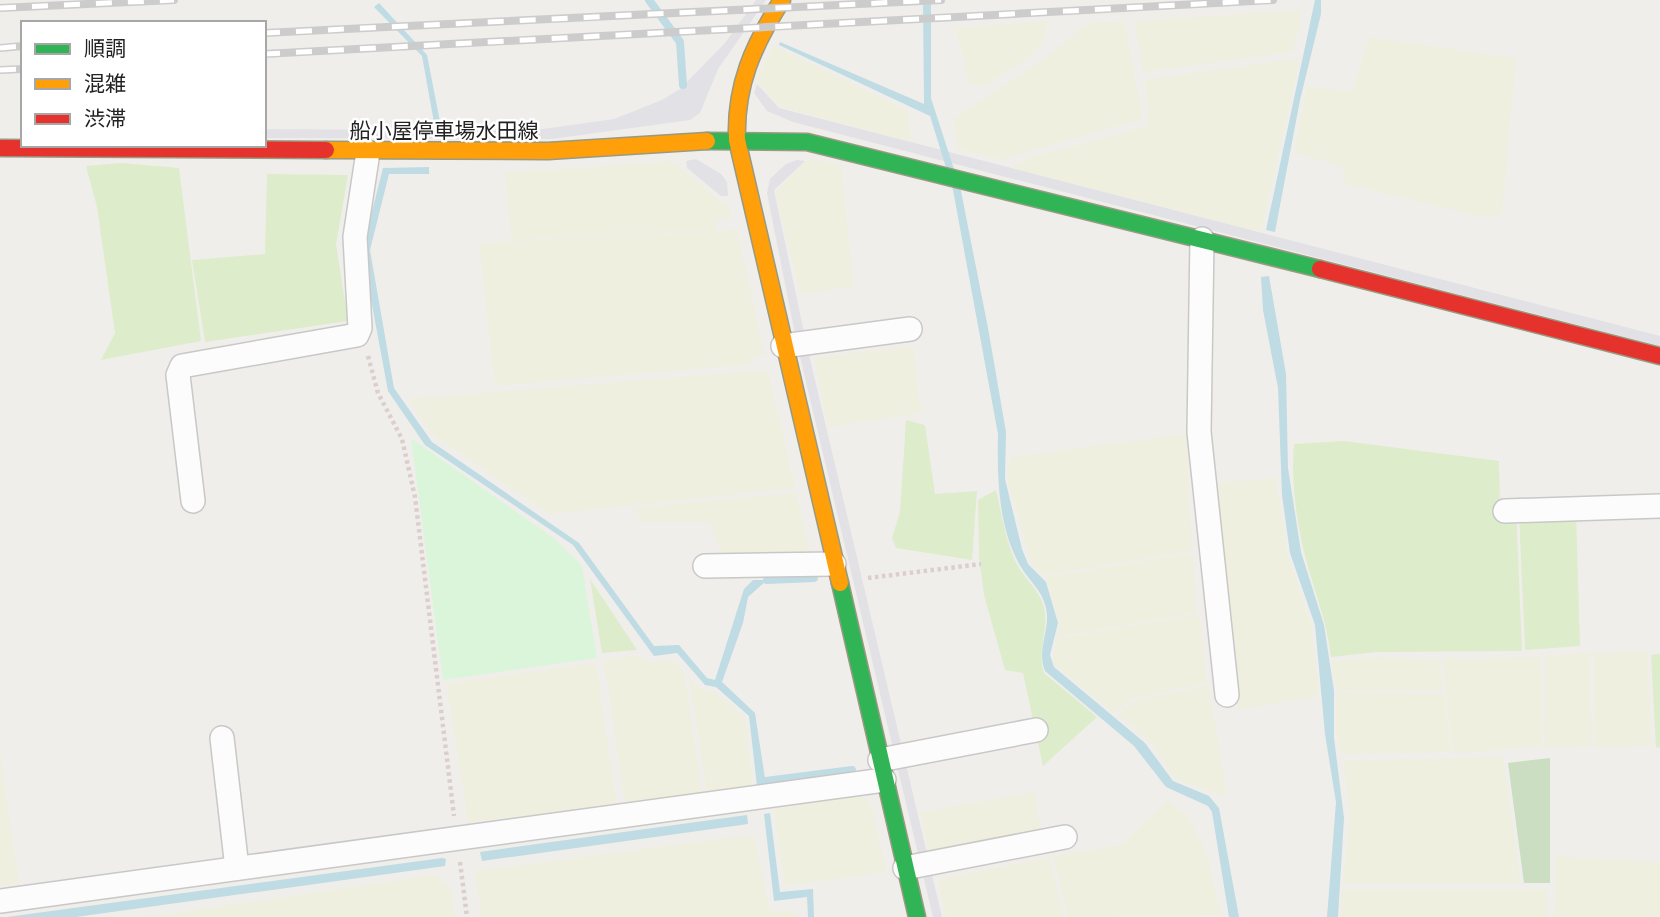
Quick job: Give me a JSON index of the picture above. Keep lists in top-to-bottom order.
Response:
{
  "streets": {
    "street": ["船小屋停車場水田線"]
  },
  "legend": ["順調", "混雑", "渋滞"]
}
